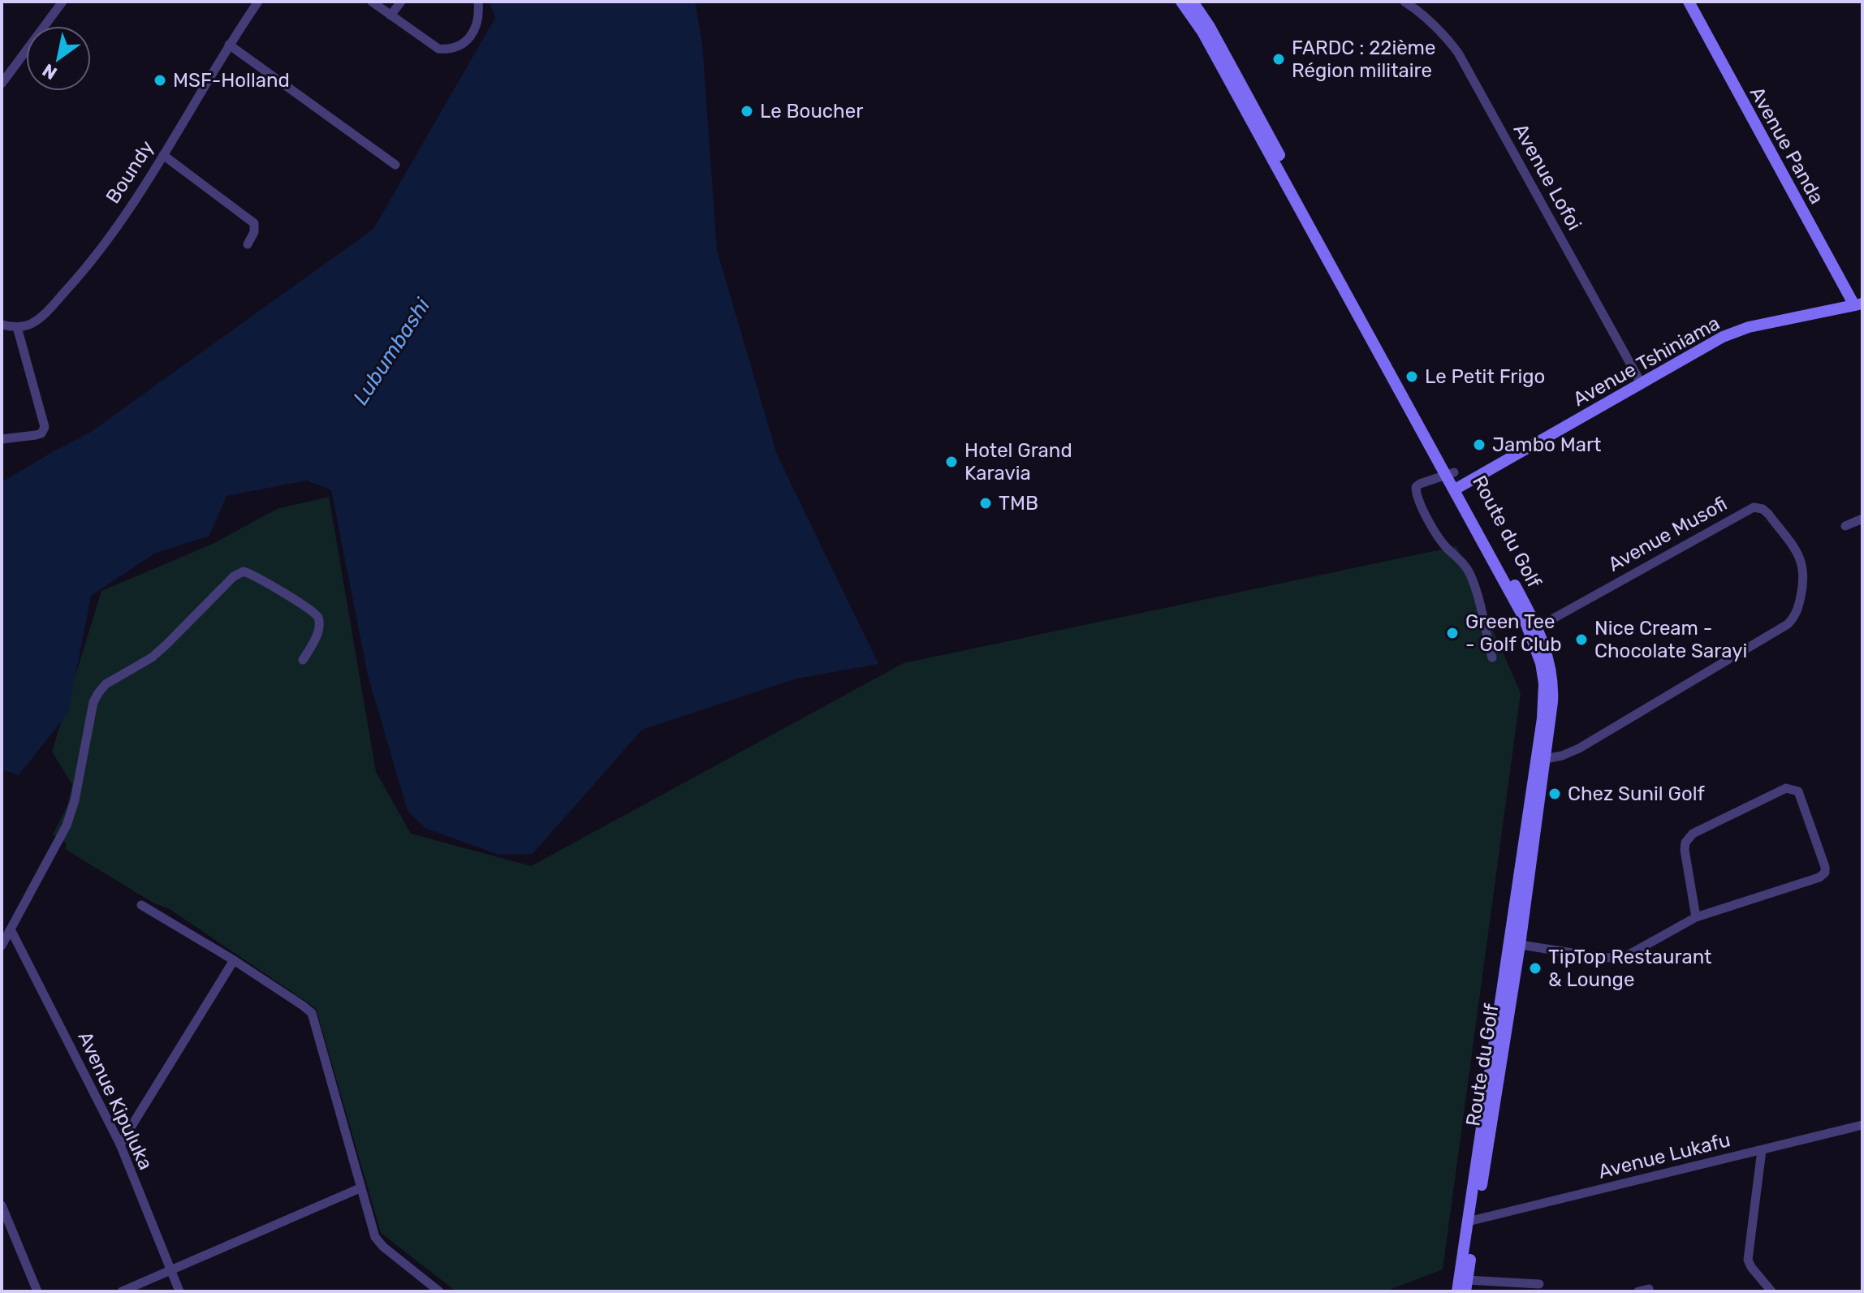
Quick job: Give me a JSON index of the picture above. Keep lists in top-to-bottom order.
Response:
{
  "streets": {
    "main road": ["Avenue Panda", "Avenue Tshiniama", "Route du Golf"],
    "street": [
      "Boundy",
      "Avenue Lofoi",
      "Avenue Musofi",
      "Avenue Kipuluka",
      "Avenue Lukafu"
    ]
  },
  "crossings": [
    ["Avenue Panda", "Avenue Tshiniama"],
    ["Avenue Lofoi", "Avenue Tshiniama"],
    ["Avenue Tshiniama", "Route du Golf"],
    ["Route du Golf", "Avenue Musofi"],
    ["Route du Golf", "Avenue Lukafu"]
  ],
  "water": ["Lubumbashi"],
  "places": [
    "FARDC : 22ième Région militaire",
    "MSF-Holland",
    "Le Boucher",
    "Le Petit Frigo",
    "Jambo Mart",
    "Hotel Grand Karavia",
    "TMB",
    "Green Tee - Golf Club",
    "Nice Cream - Chocolate Sarayi",
    "Chez Sunil Golf",
    "TipTop Restaurant & Lounge"
  ],
  "north": "bottom left"
}
